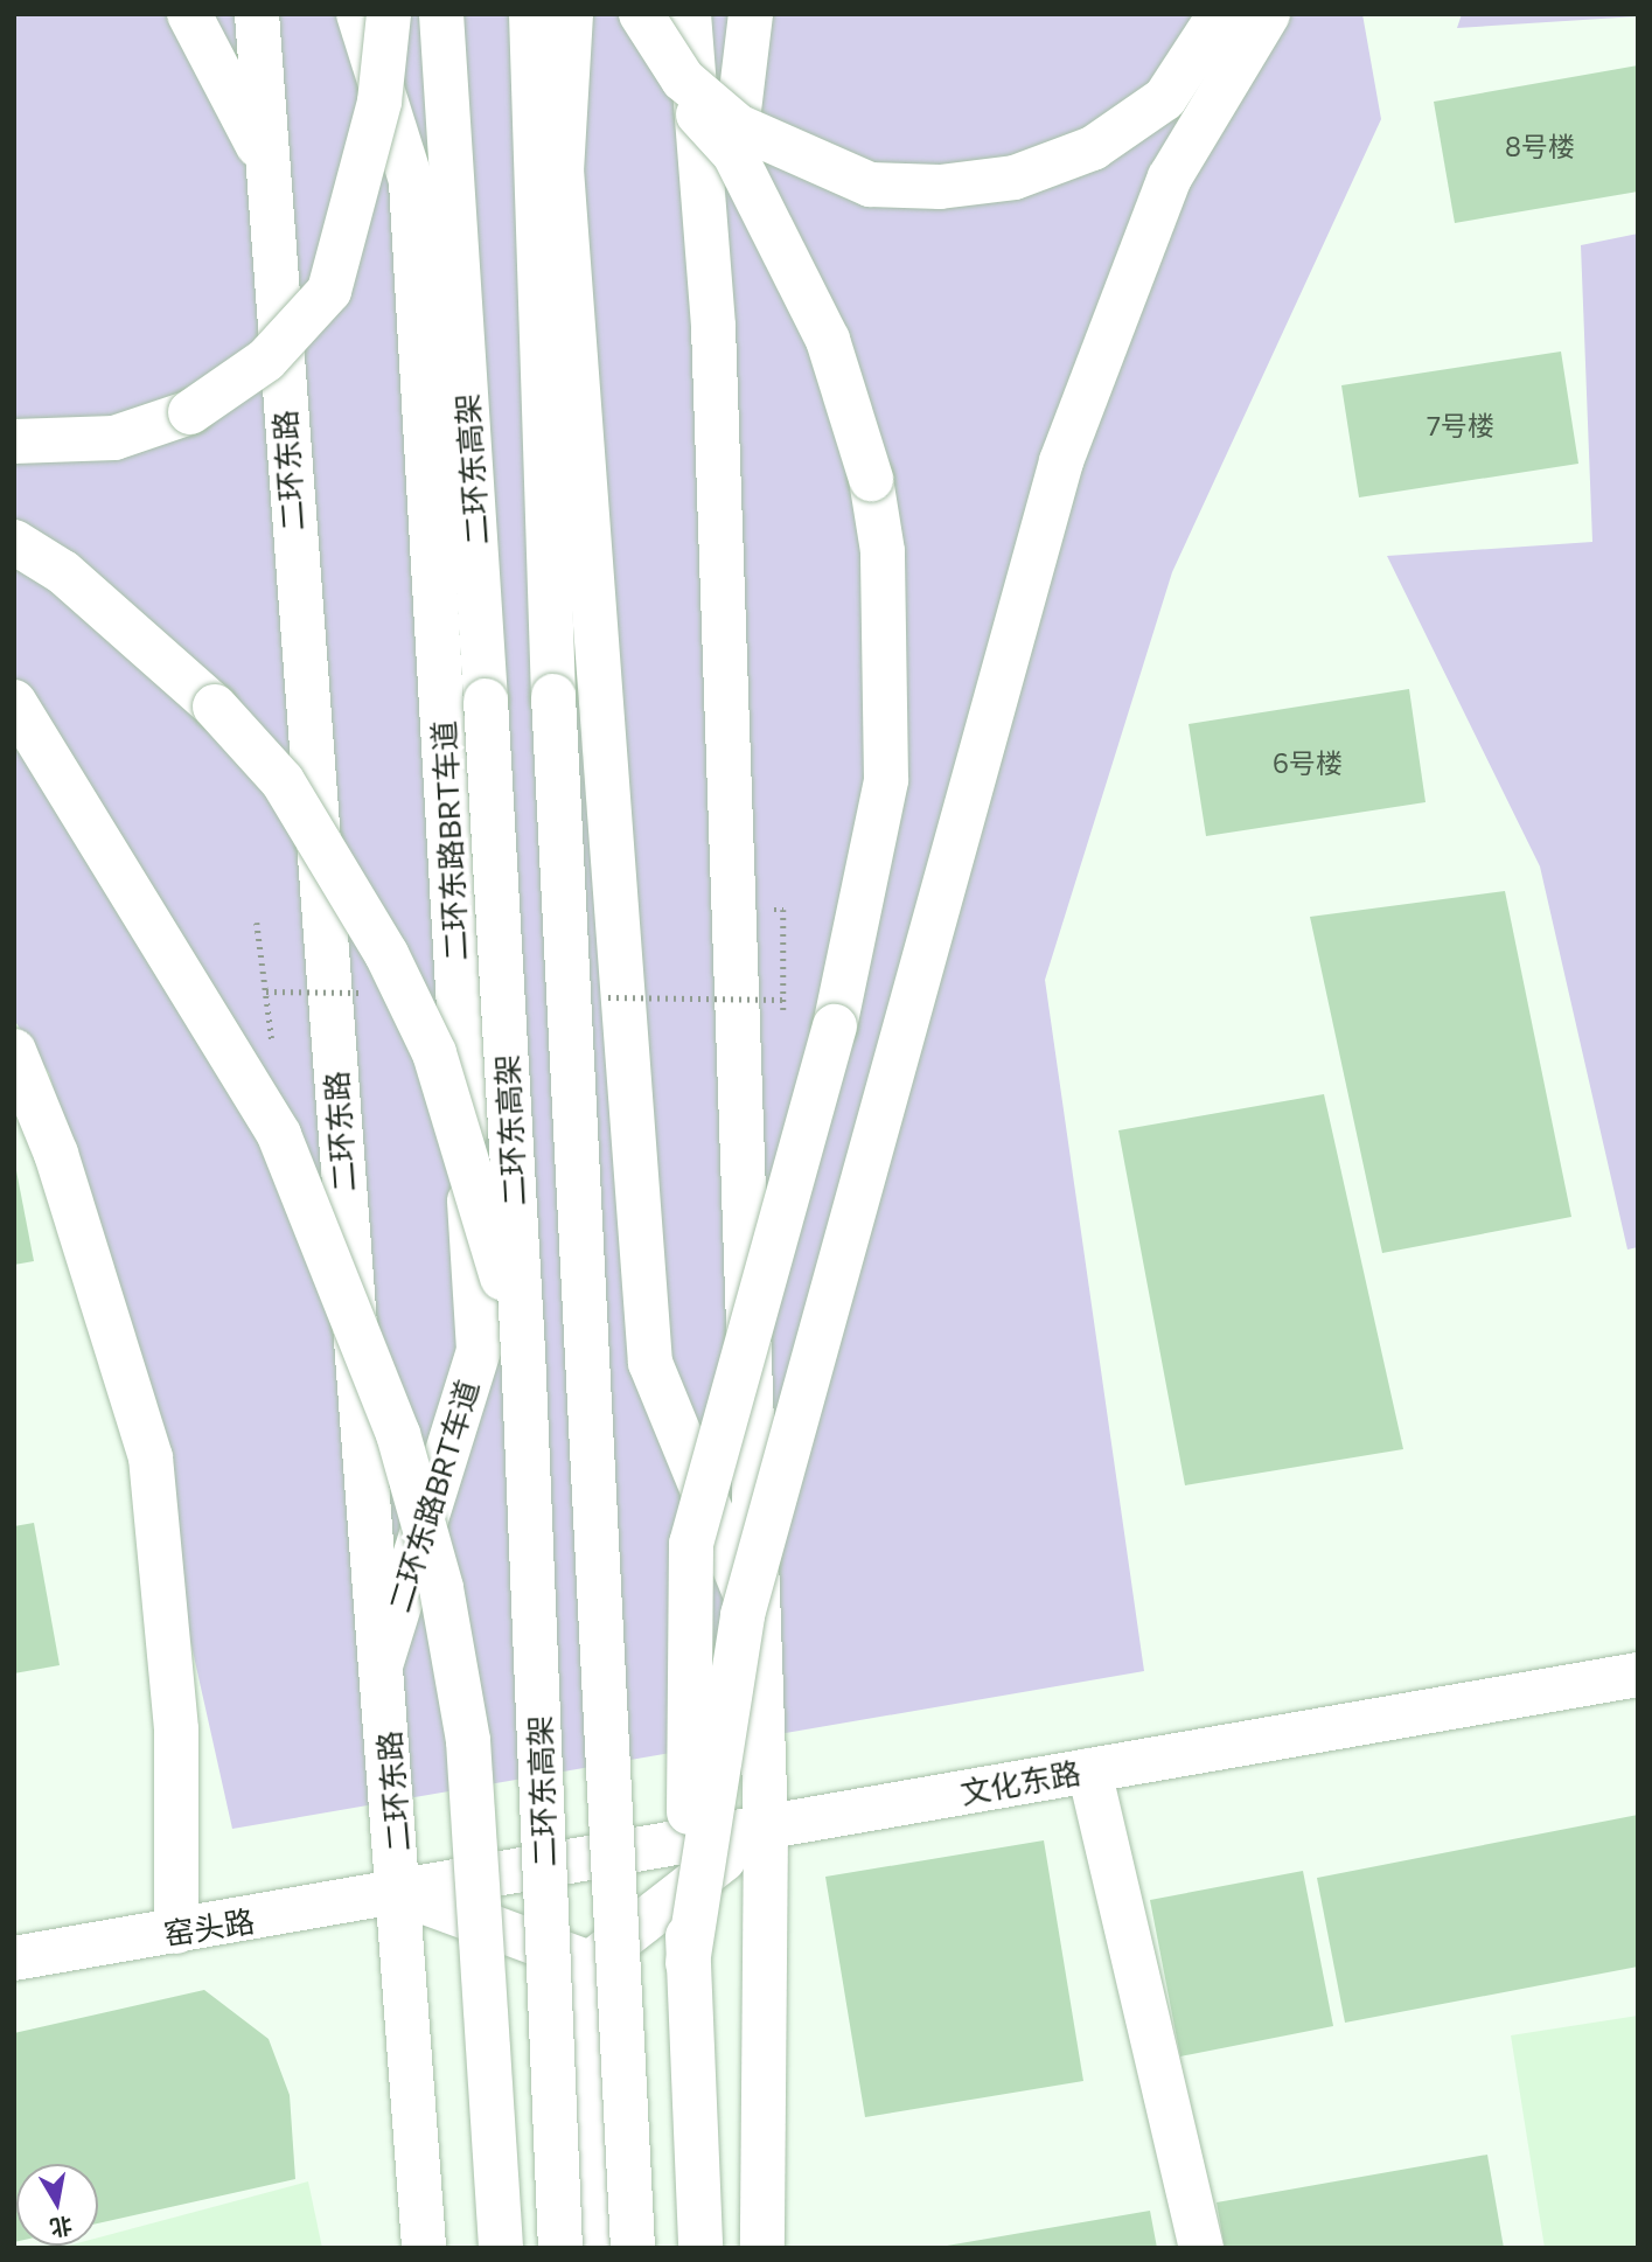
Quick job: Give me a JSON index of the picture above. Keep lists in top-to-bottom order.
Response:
{
  "streets": {
    "main road": [
      "二环东高架",
      "二环东路",
      "二环东路BRT车道",
      "文化东路",
      "窑头路"
    ]
  },
  "crossings": [
    ["二环东路", "二环东路BRT车道"],
    ["二环东路", "文化东路"],
    ["二环东路", "窑头路"],
    ["文化东路", "窑头路"]
  ],
  "house_numbers": ["8号楼", "7号楼", "6号楼"],
  "north": "bottom"
}
